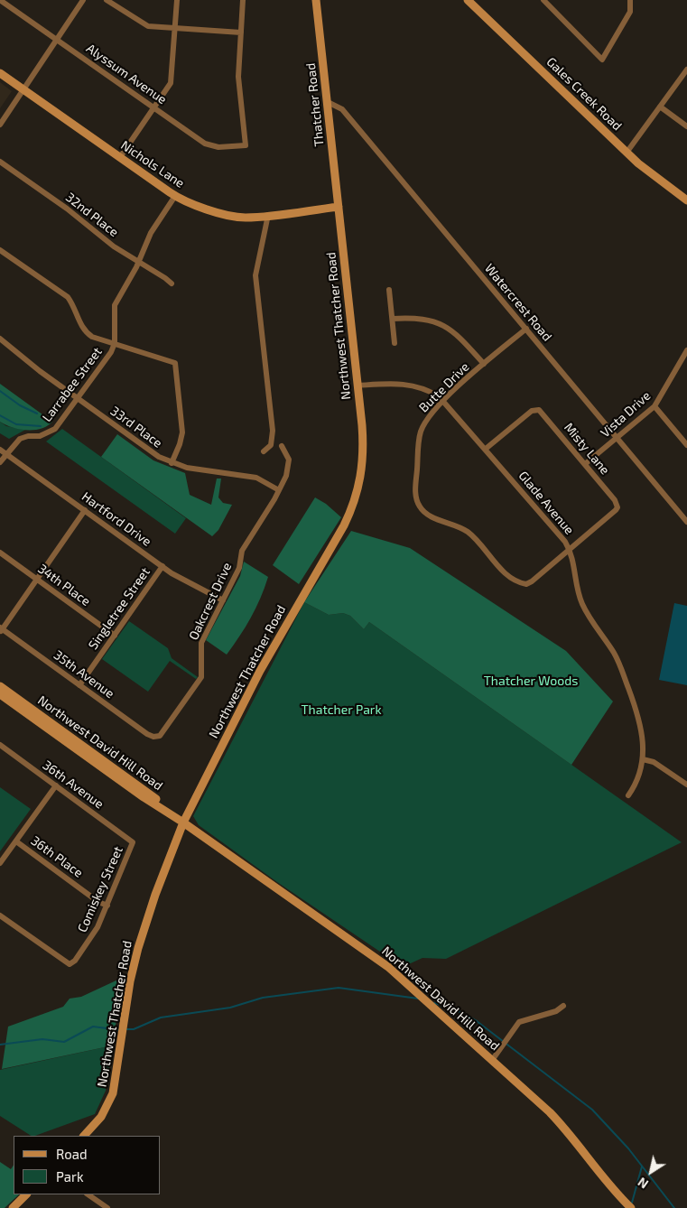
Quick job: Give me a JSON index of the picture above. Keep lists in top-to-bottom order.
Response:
{
  "streets": {
    "street": [
      "Alyssum Avenue",
      "Gales Creek Road",
      "Thatcher Road",
      "Nichols Lane",
      "32nd Place",
      "Watercrest Road",
      "Northwest Thatcher Road",
      "Larrabee Street",
      "Butte Drive",
      "Vista Drive",
      "33rd Place",
      "Misty Lane",
      "Glade Avenue",
      "Hartford Drive",
      "34th Place",
      "Oakcrest Drive",
      "Singletree Street",
      "35th Avenue",
      "Northwest David Hill Road",
      "36th Avenue",
      "36th Place",
      "Comiskey Street"
    ]
  },
  "crossings": [
    ["Thatcher Road", "Nichols Lane"],
    ["Thatcher Road", "Watercrest Road"],
    ["Thatcher Road", "Northwest Thatcher Road"],
    ["Nichols Lane", "Northwest Thatcher Road"],
    ["Nichols Lane", "Larrabee Street"],
    ["32nd Place", "Larrabee Street"],
    ["Watercrest Road", "Butte Drive"],
    ["Watercrest Road", "Vista Drive"],
    ["Northwest Thatcher Road", "Glade Avenue"],
    ["Northwest Thatcher Road", "Northwest David Hill Road"],
    ["Larrabee Street", "33rd Place"],
    ["Larrabee Street", "Hartford Drive"],
    ["Butte Drive", "Misty Lane"],
    ["Butte Drive", "Glade Avenue"],
    ["Vista Drive", "Misty Lane"],
    ["33rd Place", "Oakcrest Drive"],
    ["Misty Lane", "Glade Avenue"],
    ["Hartford Drive", "Oakcrest Drive"],
    ["Hartford Drive", "Singletree Street"],
    ["34th Place", "Singletree Street"],
    ["Oakcrest Drive", "35th Avenue"],
    ["Singletree Street", "35th Avenue"],
    ["36th Avenue", "Comiskey Street"],
    ["36th Place", "Comiskey Street"]
  ],
  "parks": ["Thatcher Woods", "Thatcher Park"],
  "legend": ["Road", "Park"],
  "north": "bottom left"
}
